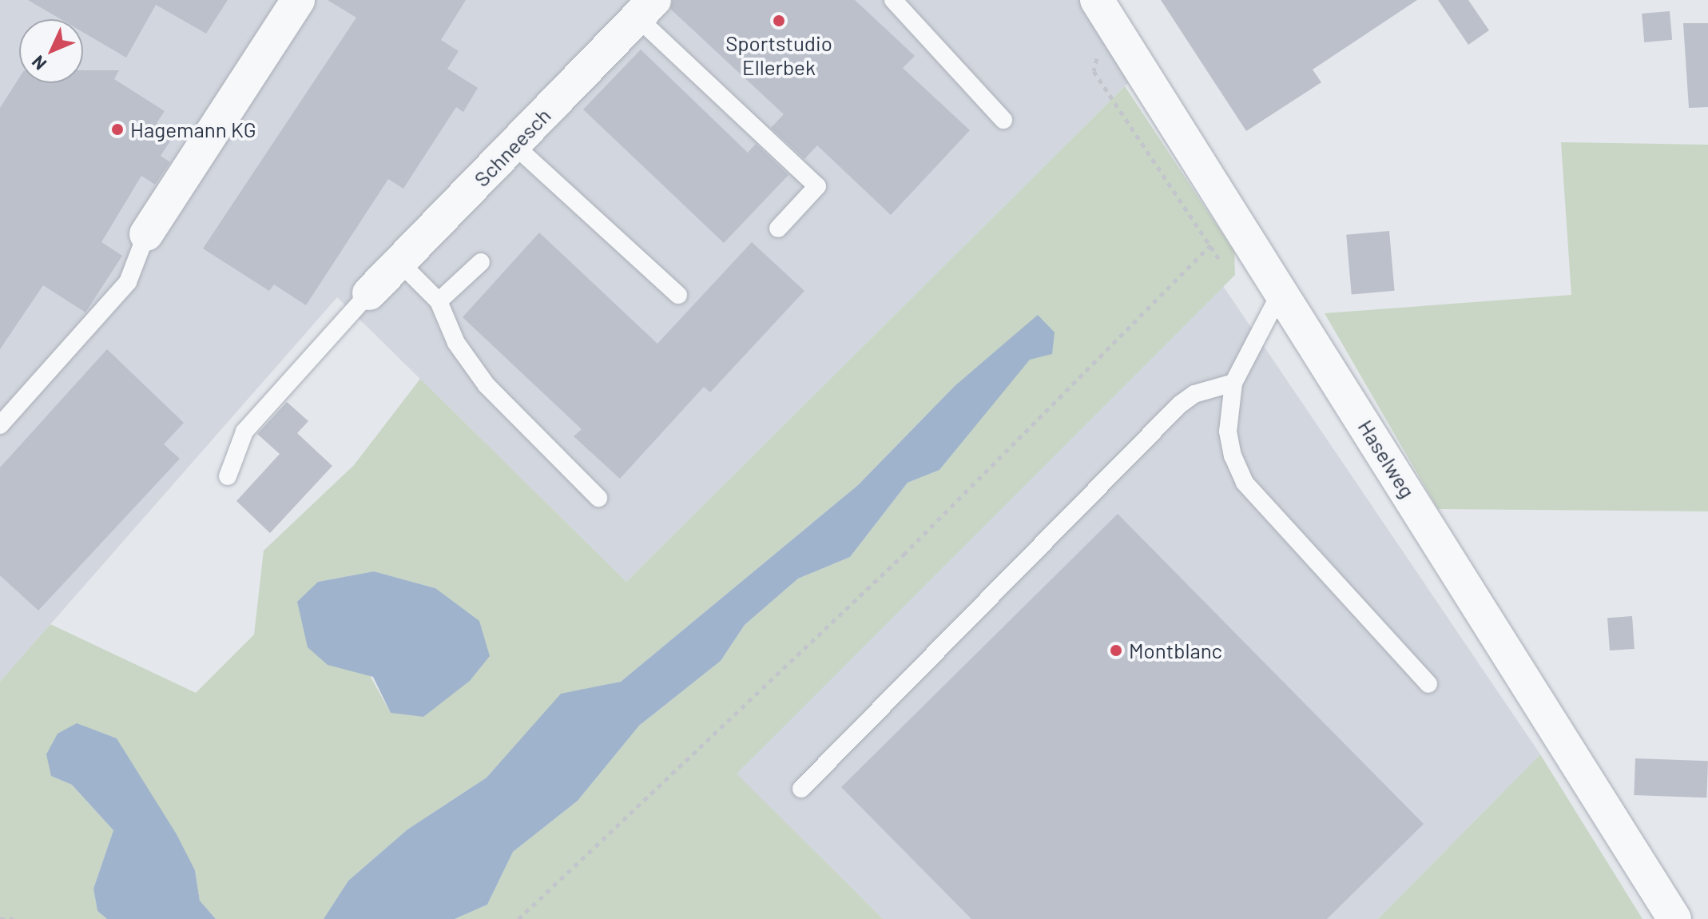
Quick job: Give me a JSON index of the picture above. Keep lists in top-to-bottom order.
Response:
{
  "streets": {
    "street": ["Schneesch", "Haselweg"]
  },
  "places": ["Sportstudio Ellerbek", "Hagemann KG", "Montblanc"],
  "north": "bottom left"
}
